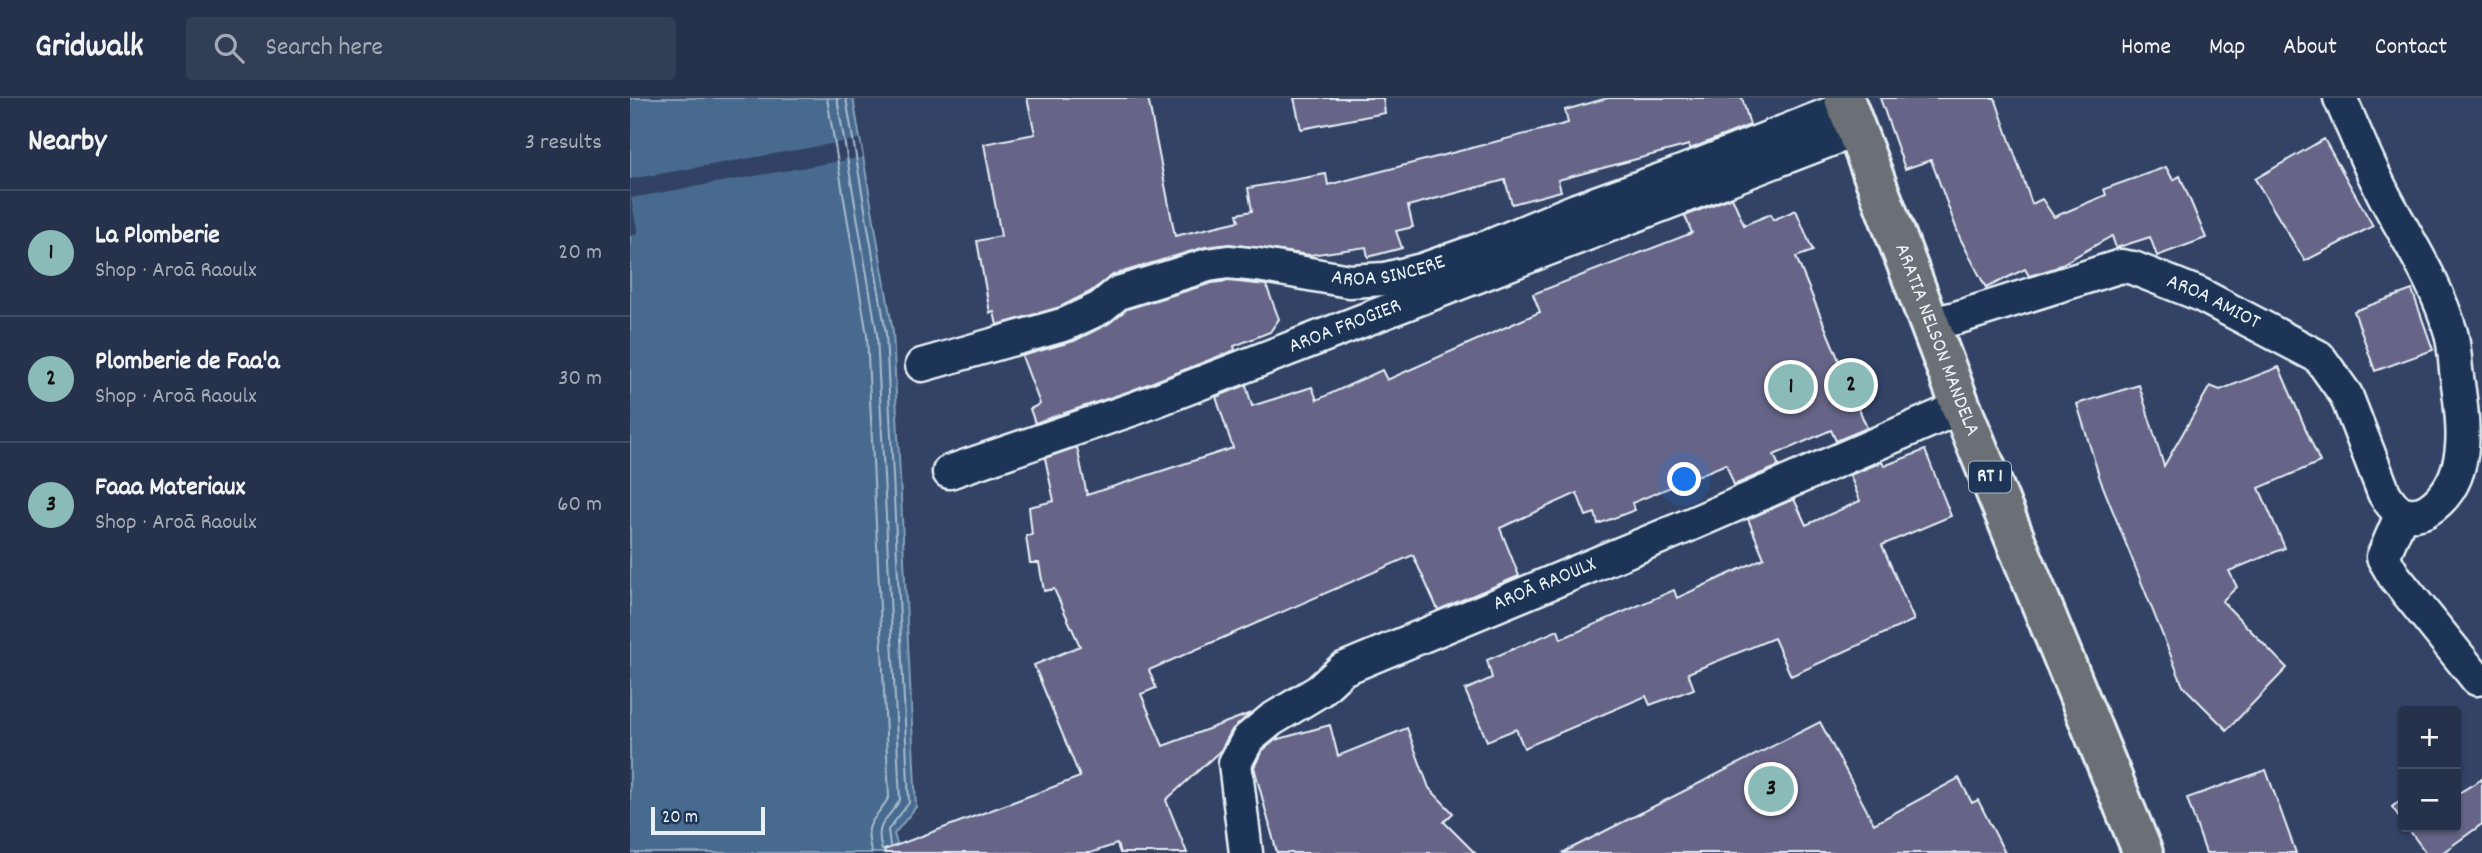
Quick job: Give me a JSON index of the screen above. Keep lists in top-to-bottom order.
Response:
{
  "streets": {
    "main road": ["ARATIA NELSON MANDELA", "RT 1"],
    "street": [
      "AROA SINCERE",
      "AROA AMIOT",
      "AROA FROGIER",
      "AROĀ RAOULX"
    ]
  },
  "crossings": [
    ["AROA SINCERE", "AROA FROGIER"],
    ["AROA SINCERE", "ARATIA NELSON MANDELA"],
    ["AROA AMIOT", "ARATIA NELSON MANDELA"],
    ["AROA FROGIER", "ARATIA NELSON MANDELA"],
    ["ARATIA NELSON MANDELA", "AROĀ RAOULX"]
  ],
  "scale_bar": "20 m",
  "page": {
    "header": "Gridwalk",
    "search": "Search here",
    "nav": [
      "Home",
      "Map",
      "About",
      "Contact"
    ],
    "heading": ["Nearby", "3 results"],
    "list": [
      {
        "mark": "1",
        "name": "La Plomberie",
        "note": "Shop · Aroā Raoulx",
        "value": "20 m"
      },
      {
        "mark": "2",
        "name": "Plomberie de Faa'a",
        "note": "Shop · Aroā Raoulx",
        "value": "30 m"
      },
      {
        "mark": "3",
        "name": "Faaa Materiaux",
        "note": "Shop · Aroā Raoulx",
        "value": "60 m"
      }
    ],
    "pins": ["2", "1", "3"],
    "map_buttons": ["+", "−"],
    "scale": "20 m"
  }
}
